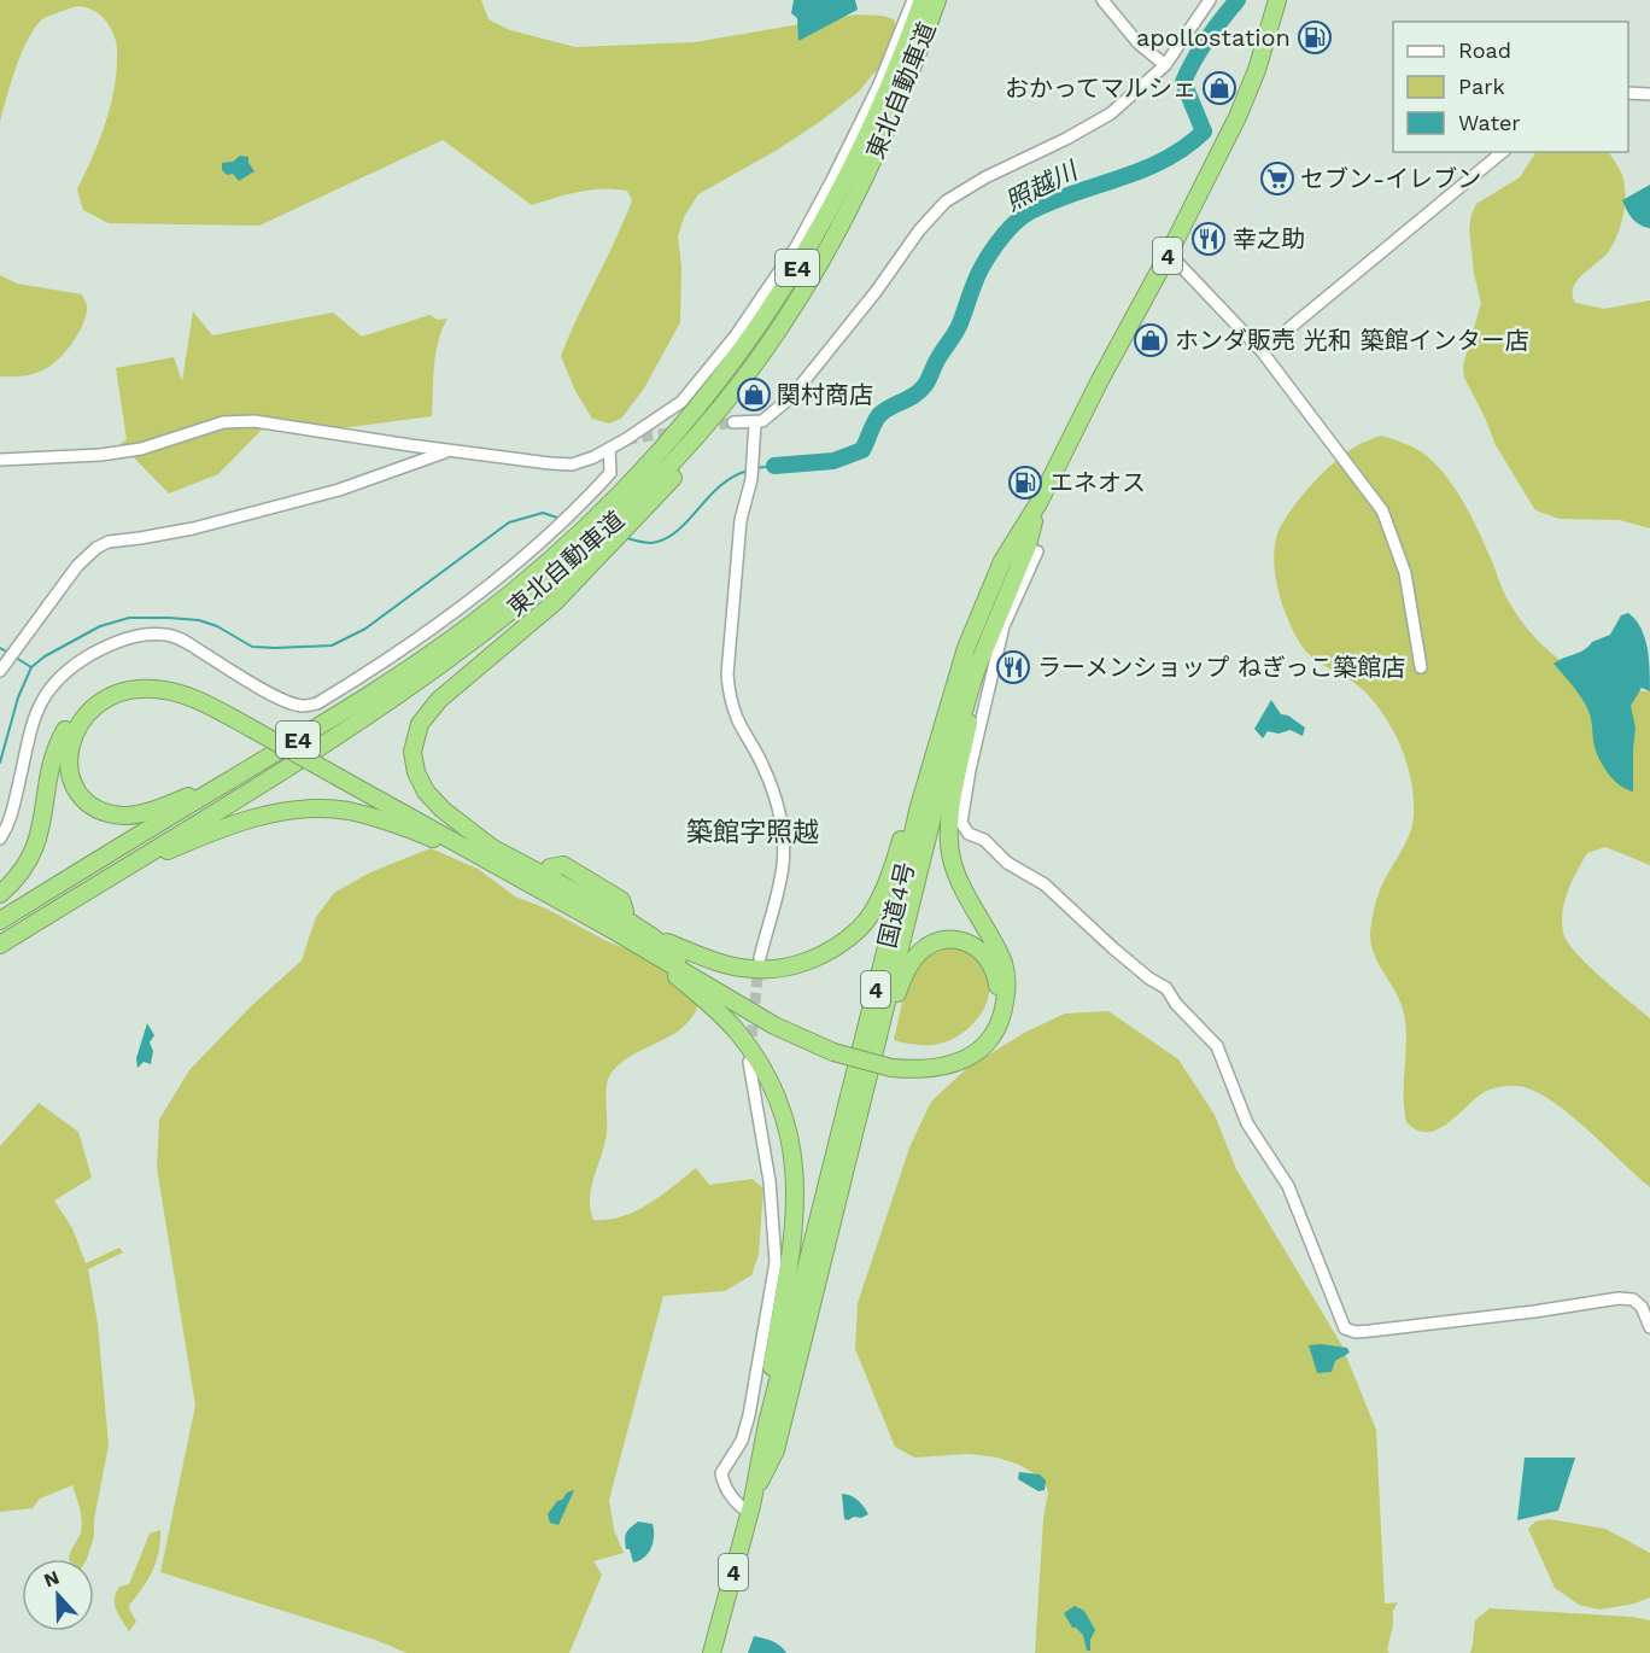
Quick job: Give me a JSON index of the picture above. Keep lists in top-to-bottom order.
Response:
{
  "streets": {
    "highway": [
      "東北自動車道",
      "4",
      "E4",
      "国道4号"
    ]
  },
  "districts": ["築館字照越"],
  "water": ["照越川"],
  "places": {
    "fuel station": ["apollostation", "エネオス"],
    "shop": ["おかってマルシェ", "ホンダ販売 光和 築館インター店", "関村商店"],
    "supermarket": ["セブン-イレブン"],
    "restaurant": ["幸之助", "ラーメンショップ ねぎっこ築館店"]
  },
  "legend": ["Road", "Park", "Water"],
  "north": "top"
}
